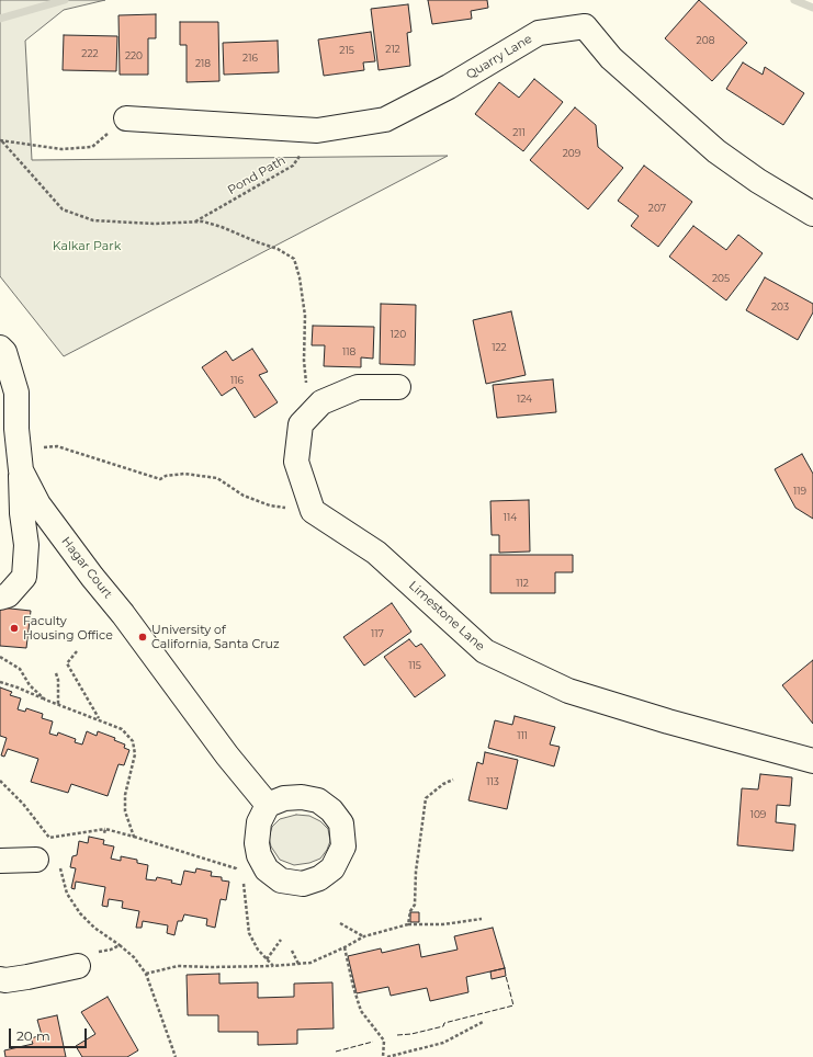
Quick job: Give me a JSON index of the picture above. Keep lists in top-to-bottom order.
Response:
{
  "streets": {
    "street": ["Quarry Lane", "Hagar Court", "Limestone Lane"],
    "path": ["Pond Path"]
  },
  "crossings": [
    ["Quarry Lane", "Pond Path"]
  ],
  "parks": ["Kalkar Park"],
  "places": ["Faculty Housing Office", "University of California, Santa Cruz"],
  "house_numbers": [
    "208",
    "212",
    "215",
    "222",
    "220",
    "216",
    "218",
    "211",
    "209",
    "207",
    "205",
    "203",
    "120",
    "122",
    "118",
    "116",
    "124",
    "119",
    "114",
    "112",
    "117",
    "115",
    "111",
    "113",
    "109"
  ],
  "scale_bar": "20 m"
}
